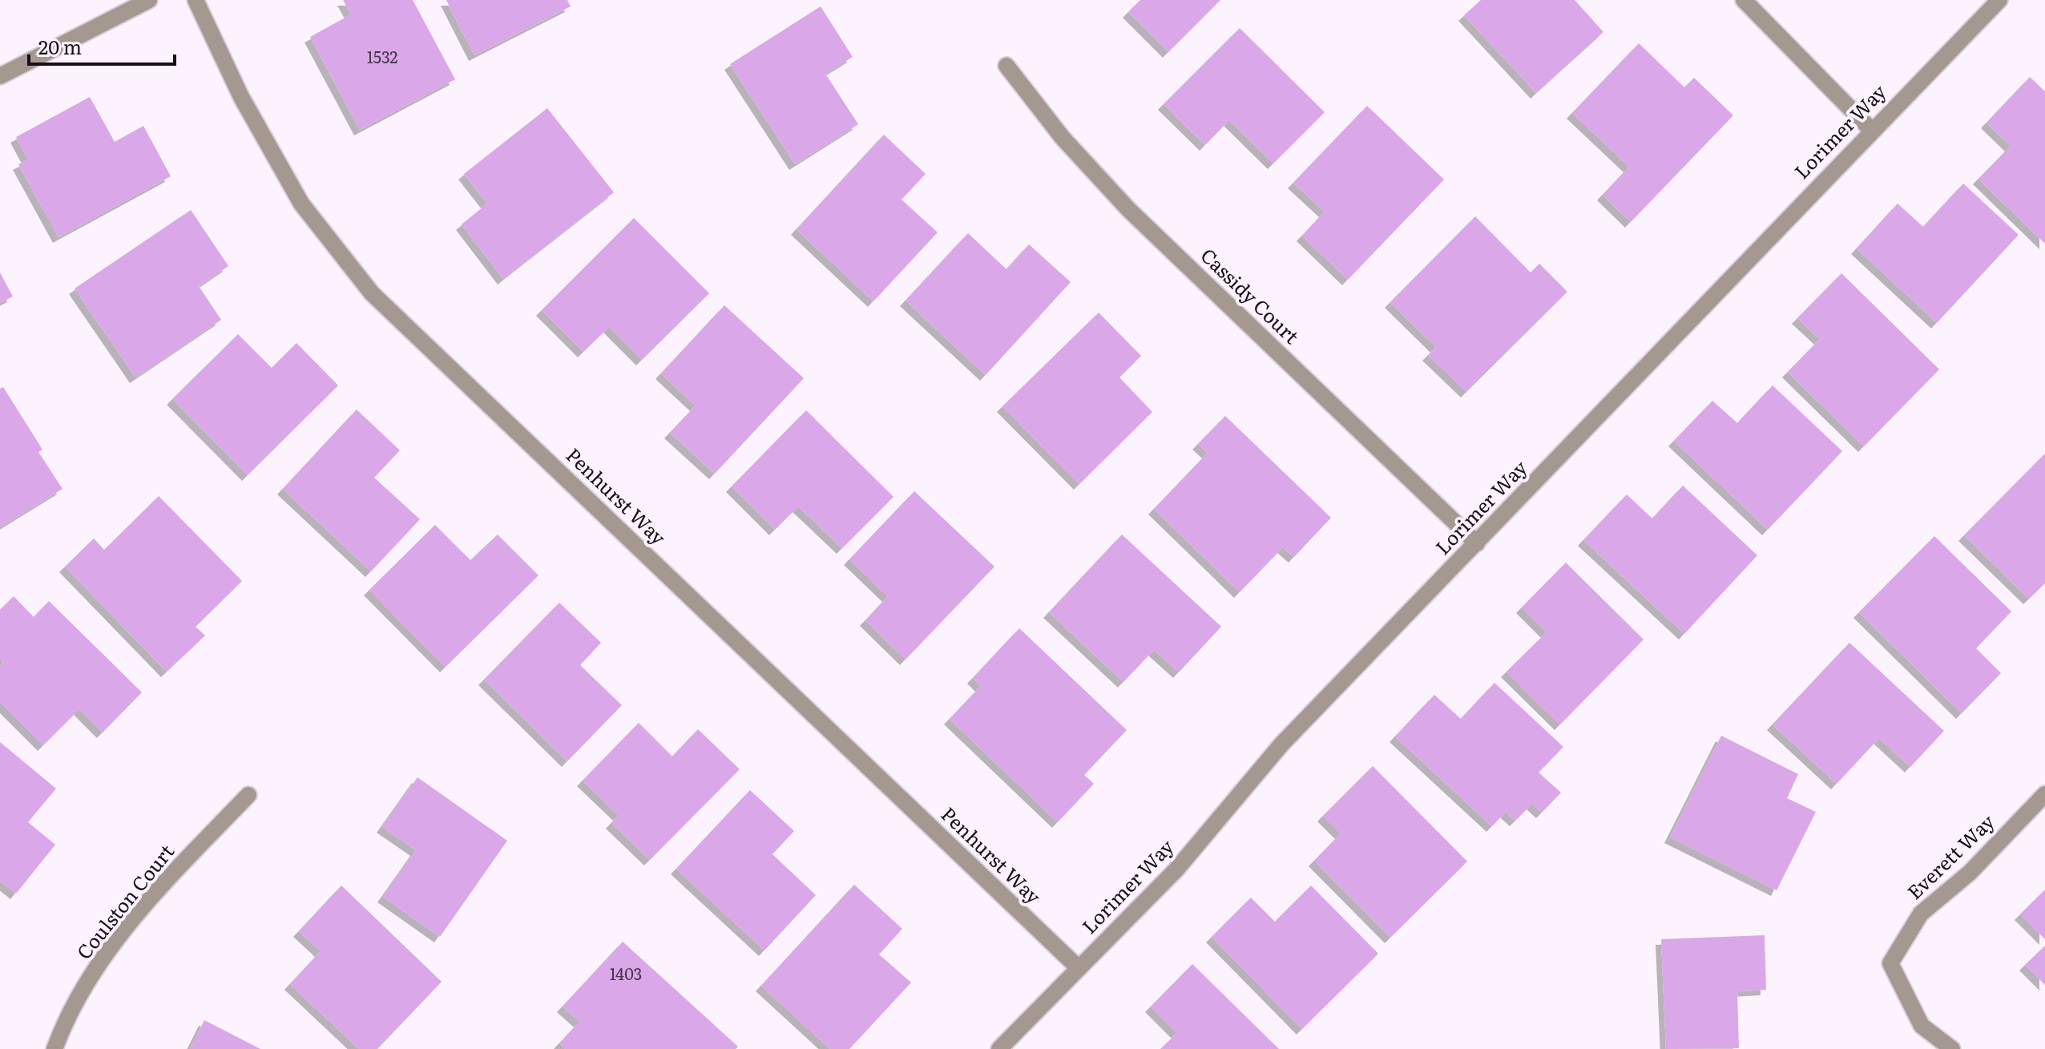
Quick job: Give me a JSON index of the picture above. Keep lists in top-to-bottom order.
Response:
{
  "streets": {
    "street": [
      "Lorimer Way",
      "Cassidy Court",
      "Penhurst Way",
      "Everett Way",
      "Coulston Court"
    ]
  },
  "crossings": [
    ["Lorimer Way", "Cassidy Court"],
    ["Lorimer Way", "Penhurst Way"]
  ],
  "house_numbers": ["1532", "1403"],
  "scale_bar": "20 m"
}
